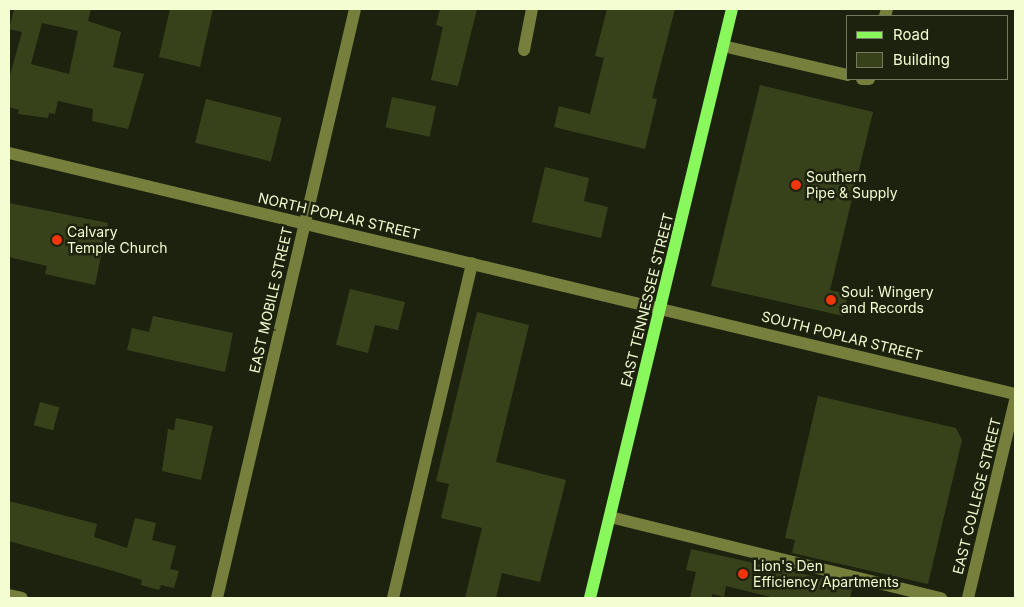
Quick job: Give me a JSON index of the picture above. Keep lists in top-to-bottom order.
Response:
{
  "streets": {
    "main road": ["EAST TENNESSEE STREET"],
    "street": [
      "NORTH POPLAR STREET",
      "EAST MOBILE STREET",
      "SOUTH POPLAR STREET",
      "EAST COLLEGE STREET"
    ]
  },
  "crossings": [
    ["NORTH POPLAR STREET", "EAST MOBILE STREET"],
    ["NORTH POPLAR STREET", "EAST TENNESSEE STREET"],
    ["NORTH POPLAR STREET", "SOUTH POPLAR STREET"],
    ["EAST TENNESSEE STREET", "SOUTH POPLAR STREET"]
  ],
  "places": [
    "Southern Pipe & Supply",
    "Calvary Temple Church",
    "Soul: Wingery and Records",
    "Lion's Den Efficiency Apartments"
  ],
  "legend": ["Road", "Building"]
}
